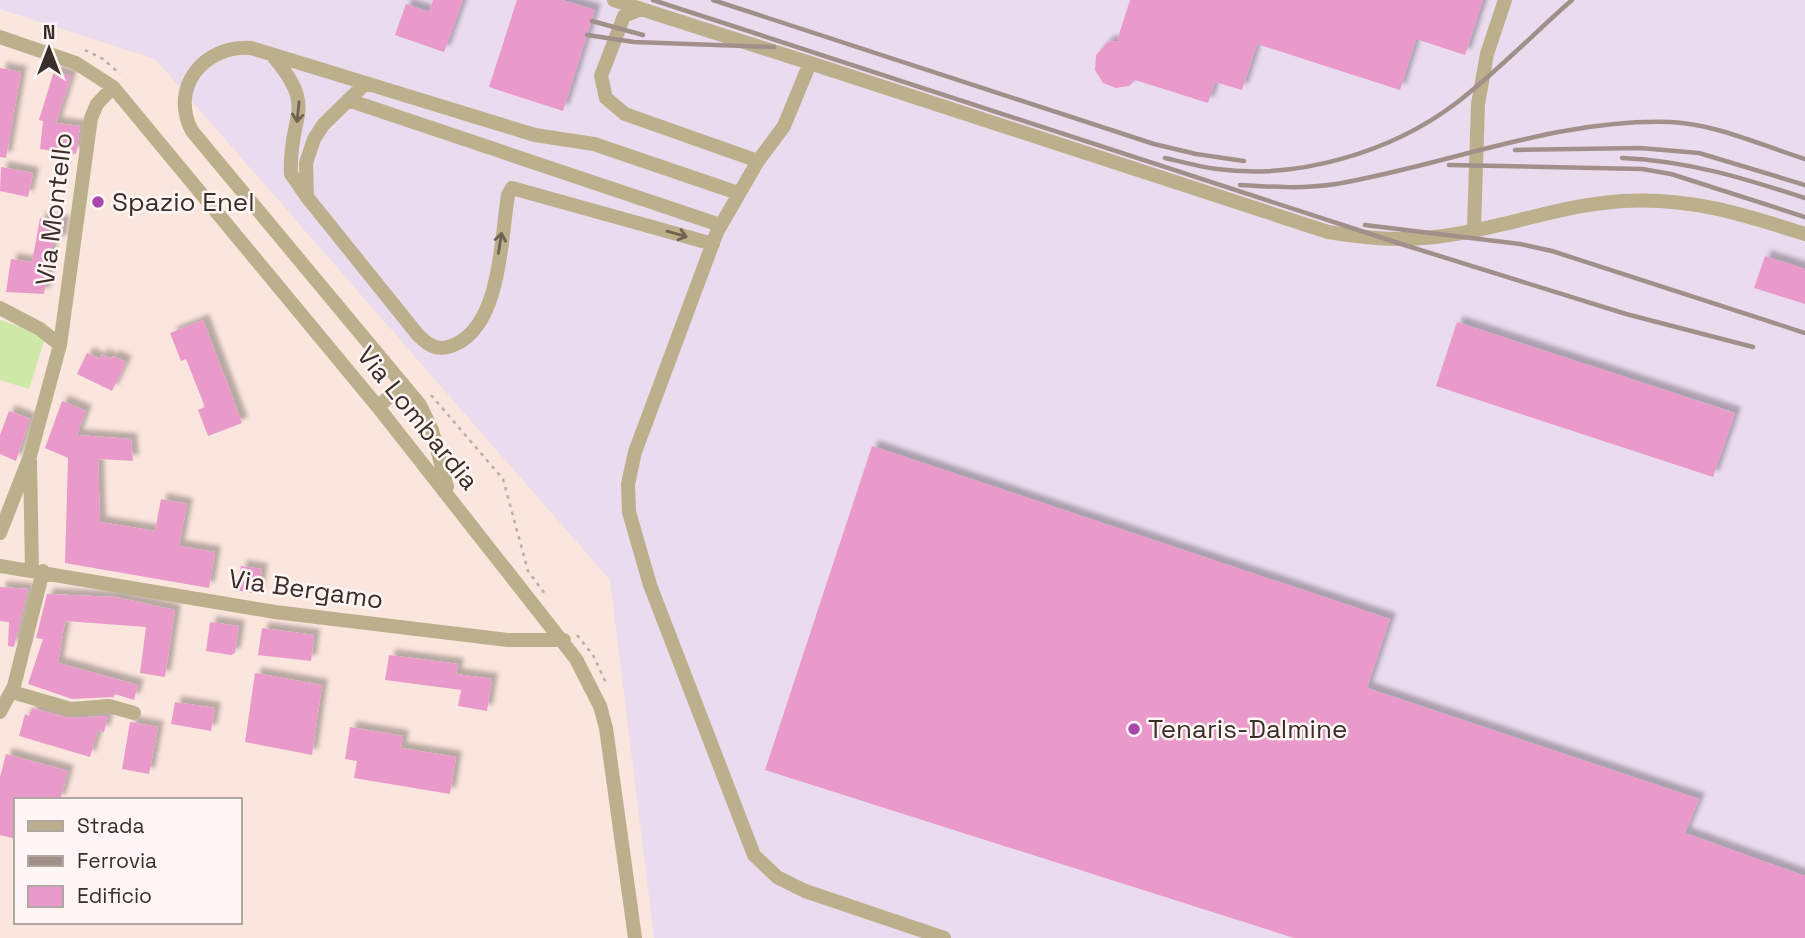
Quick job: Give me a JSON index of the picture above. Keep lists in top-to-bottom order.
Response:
{
  "streets": {
    "street": ["Via Montello", "Via Lombardia", "Via Bergamo"]
  },
  "crossings": [
    ["Via Montello", "Via Lombardia"],
    ["Via Lombardia", "Via Bergamo"]
  ],
  "places": ["Spazio Enel", "Tenaris-Dalmine"],
  "legend": ["Strada", "Ferrovia", "Edificio"],
  "north": "top"
}
